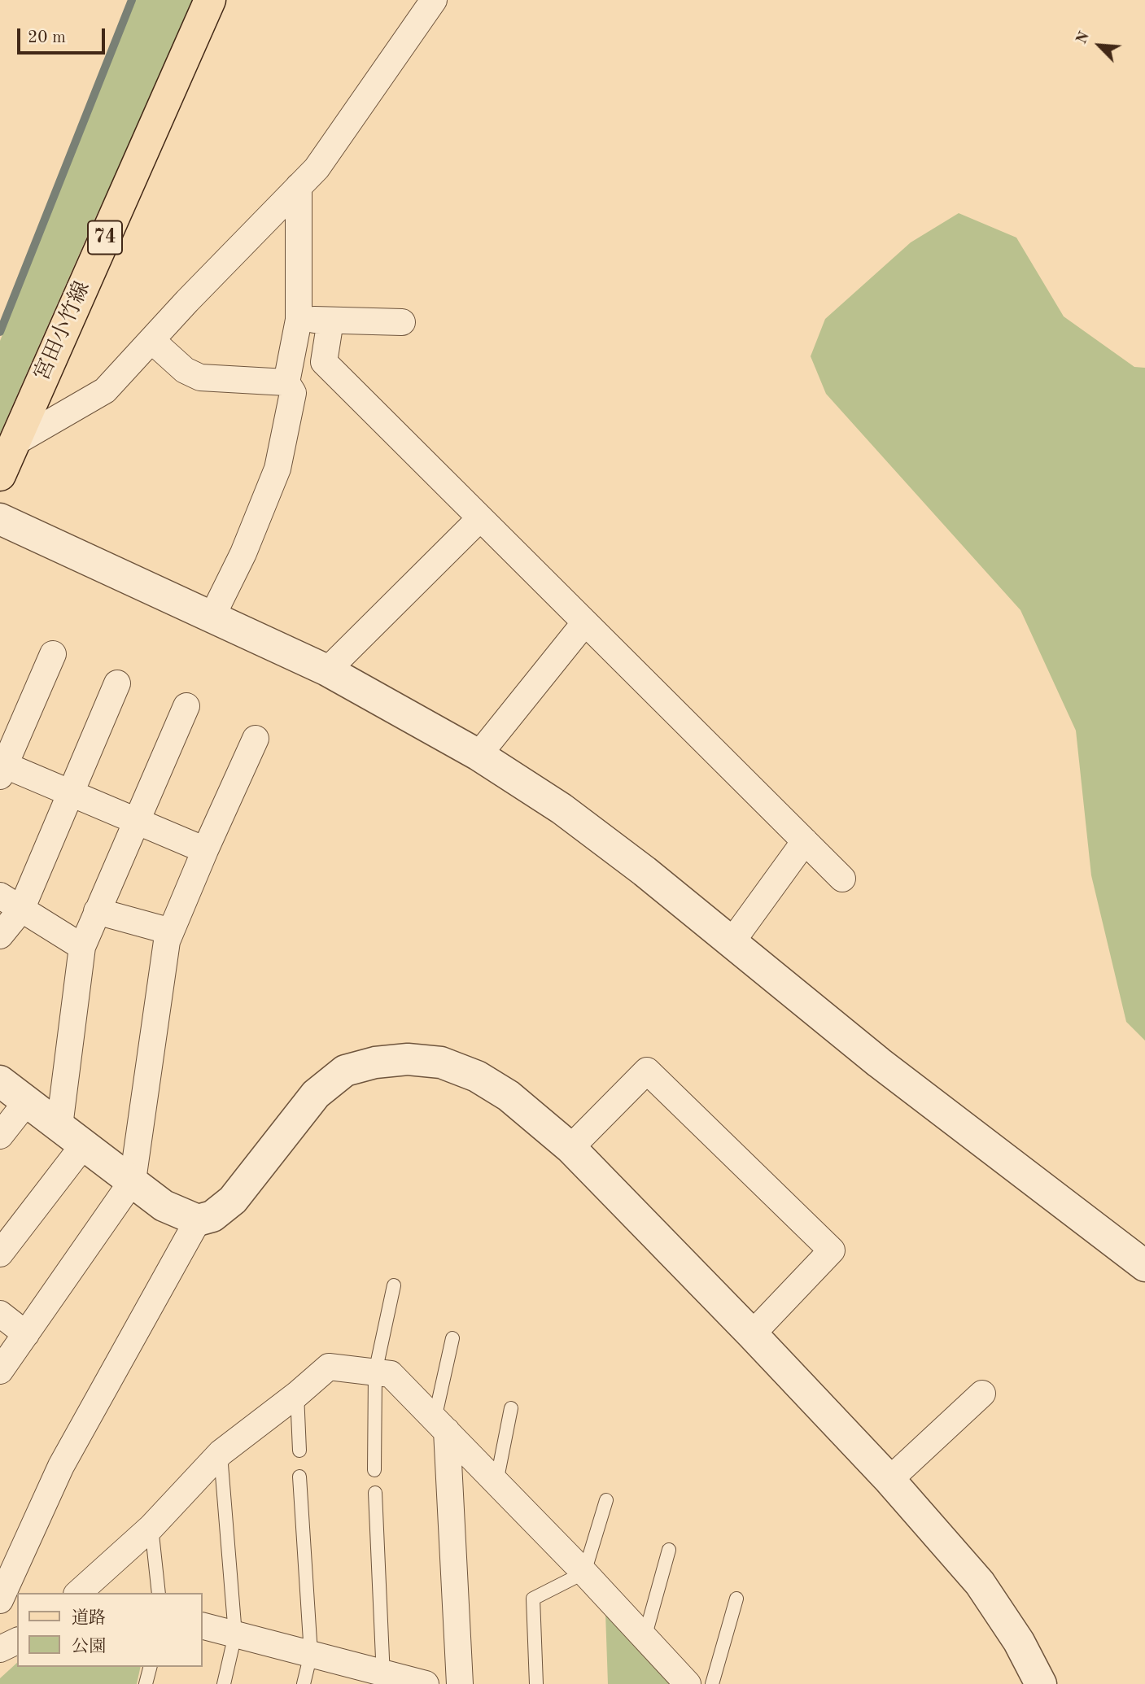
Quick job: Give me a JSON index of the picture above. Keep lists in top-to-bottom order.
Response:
{
  "streets": {
    "main road": ["74", "宮田小竹線"]
  },
  "legend": ["道路", "公園"],
  "scale_bar": "20 m",
  "north": "top left"
}
